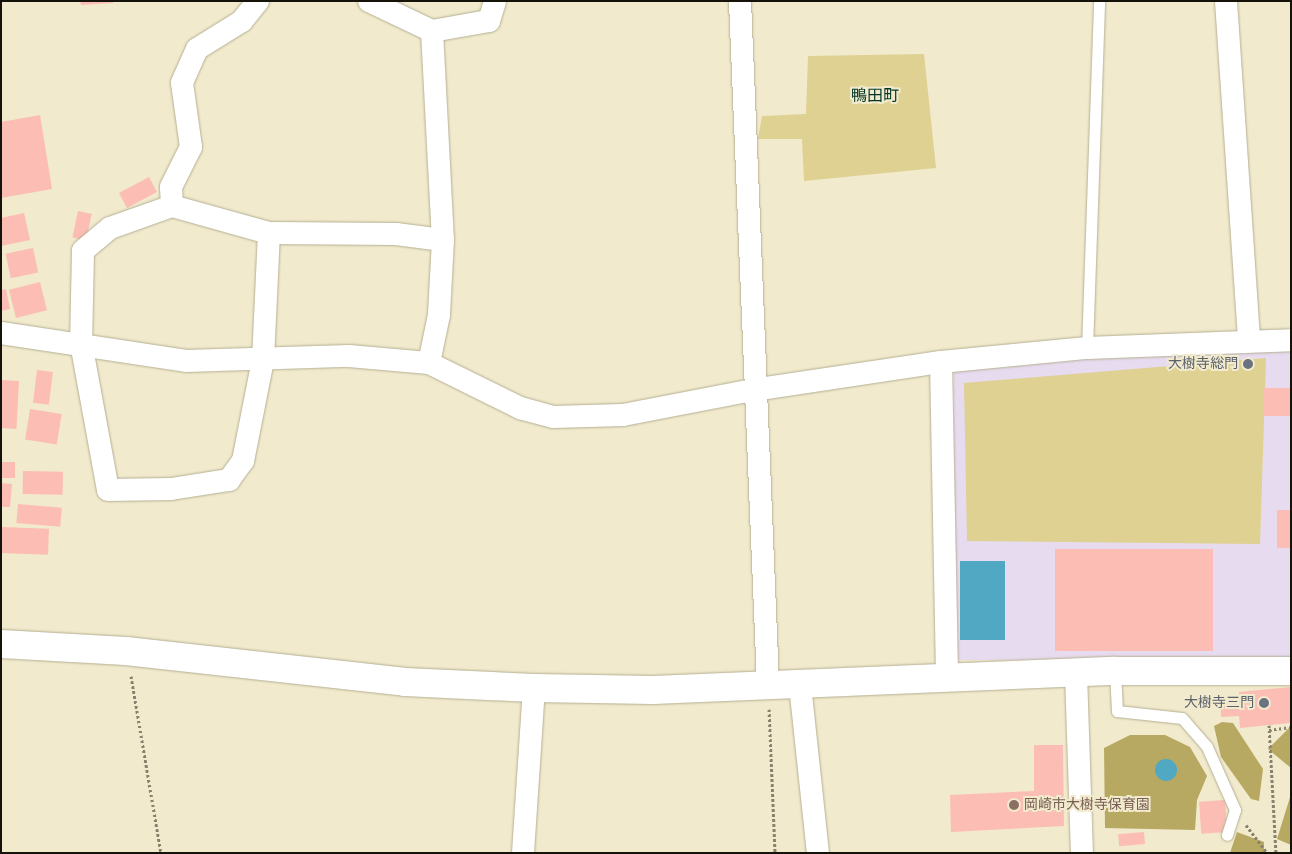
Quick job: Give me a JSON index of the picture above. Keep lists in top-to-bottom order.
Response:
{
  "districts": ["鴨田町"],
  "places": ["大樹寺総門", "大樹寺三門", "岡崎市大樹寺保育園"]
}
